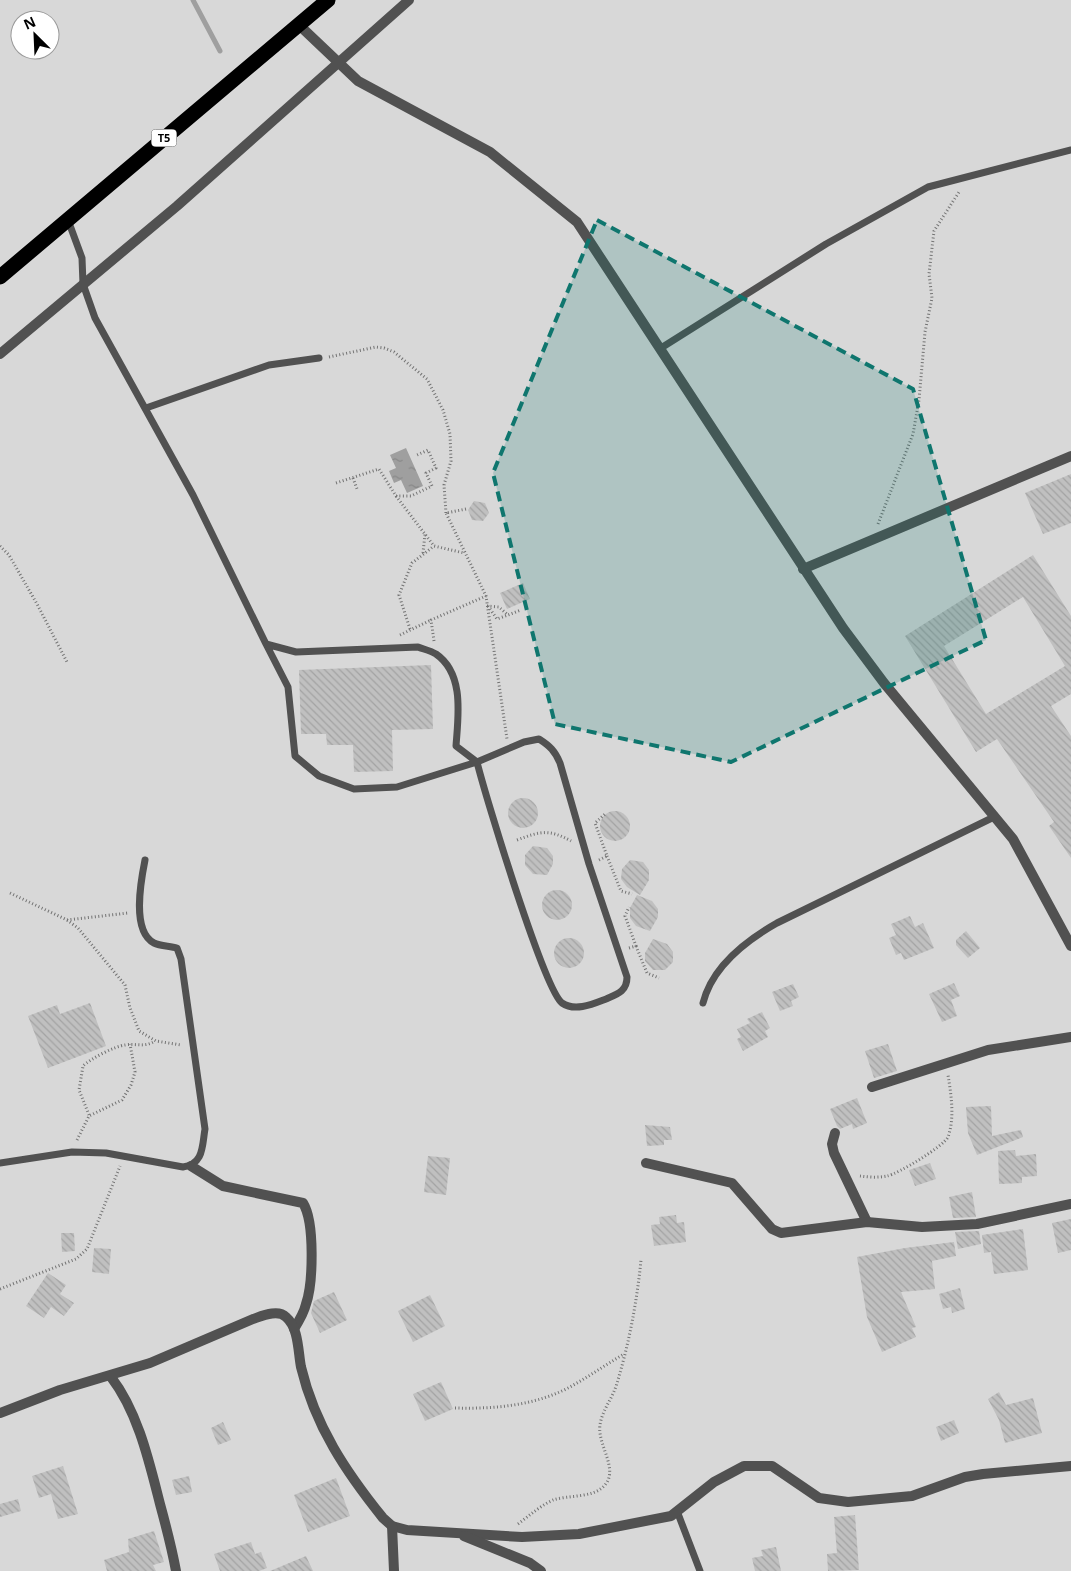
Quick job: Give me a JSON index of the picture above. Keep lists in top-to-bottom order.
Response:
{
  "streets": {
    "highway": ["T5"]
  },
  "north": "top left"
}
